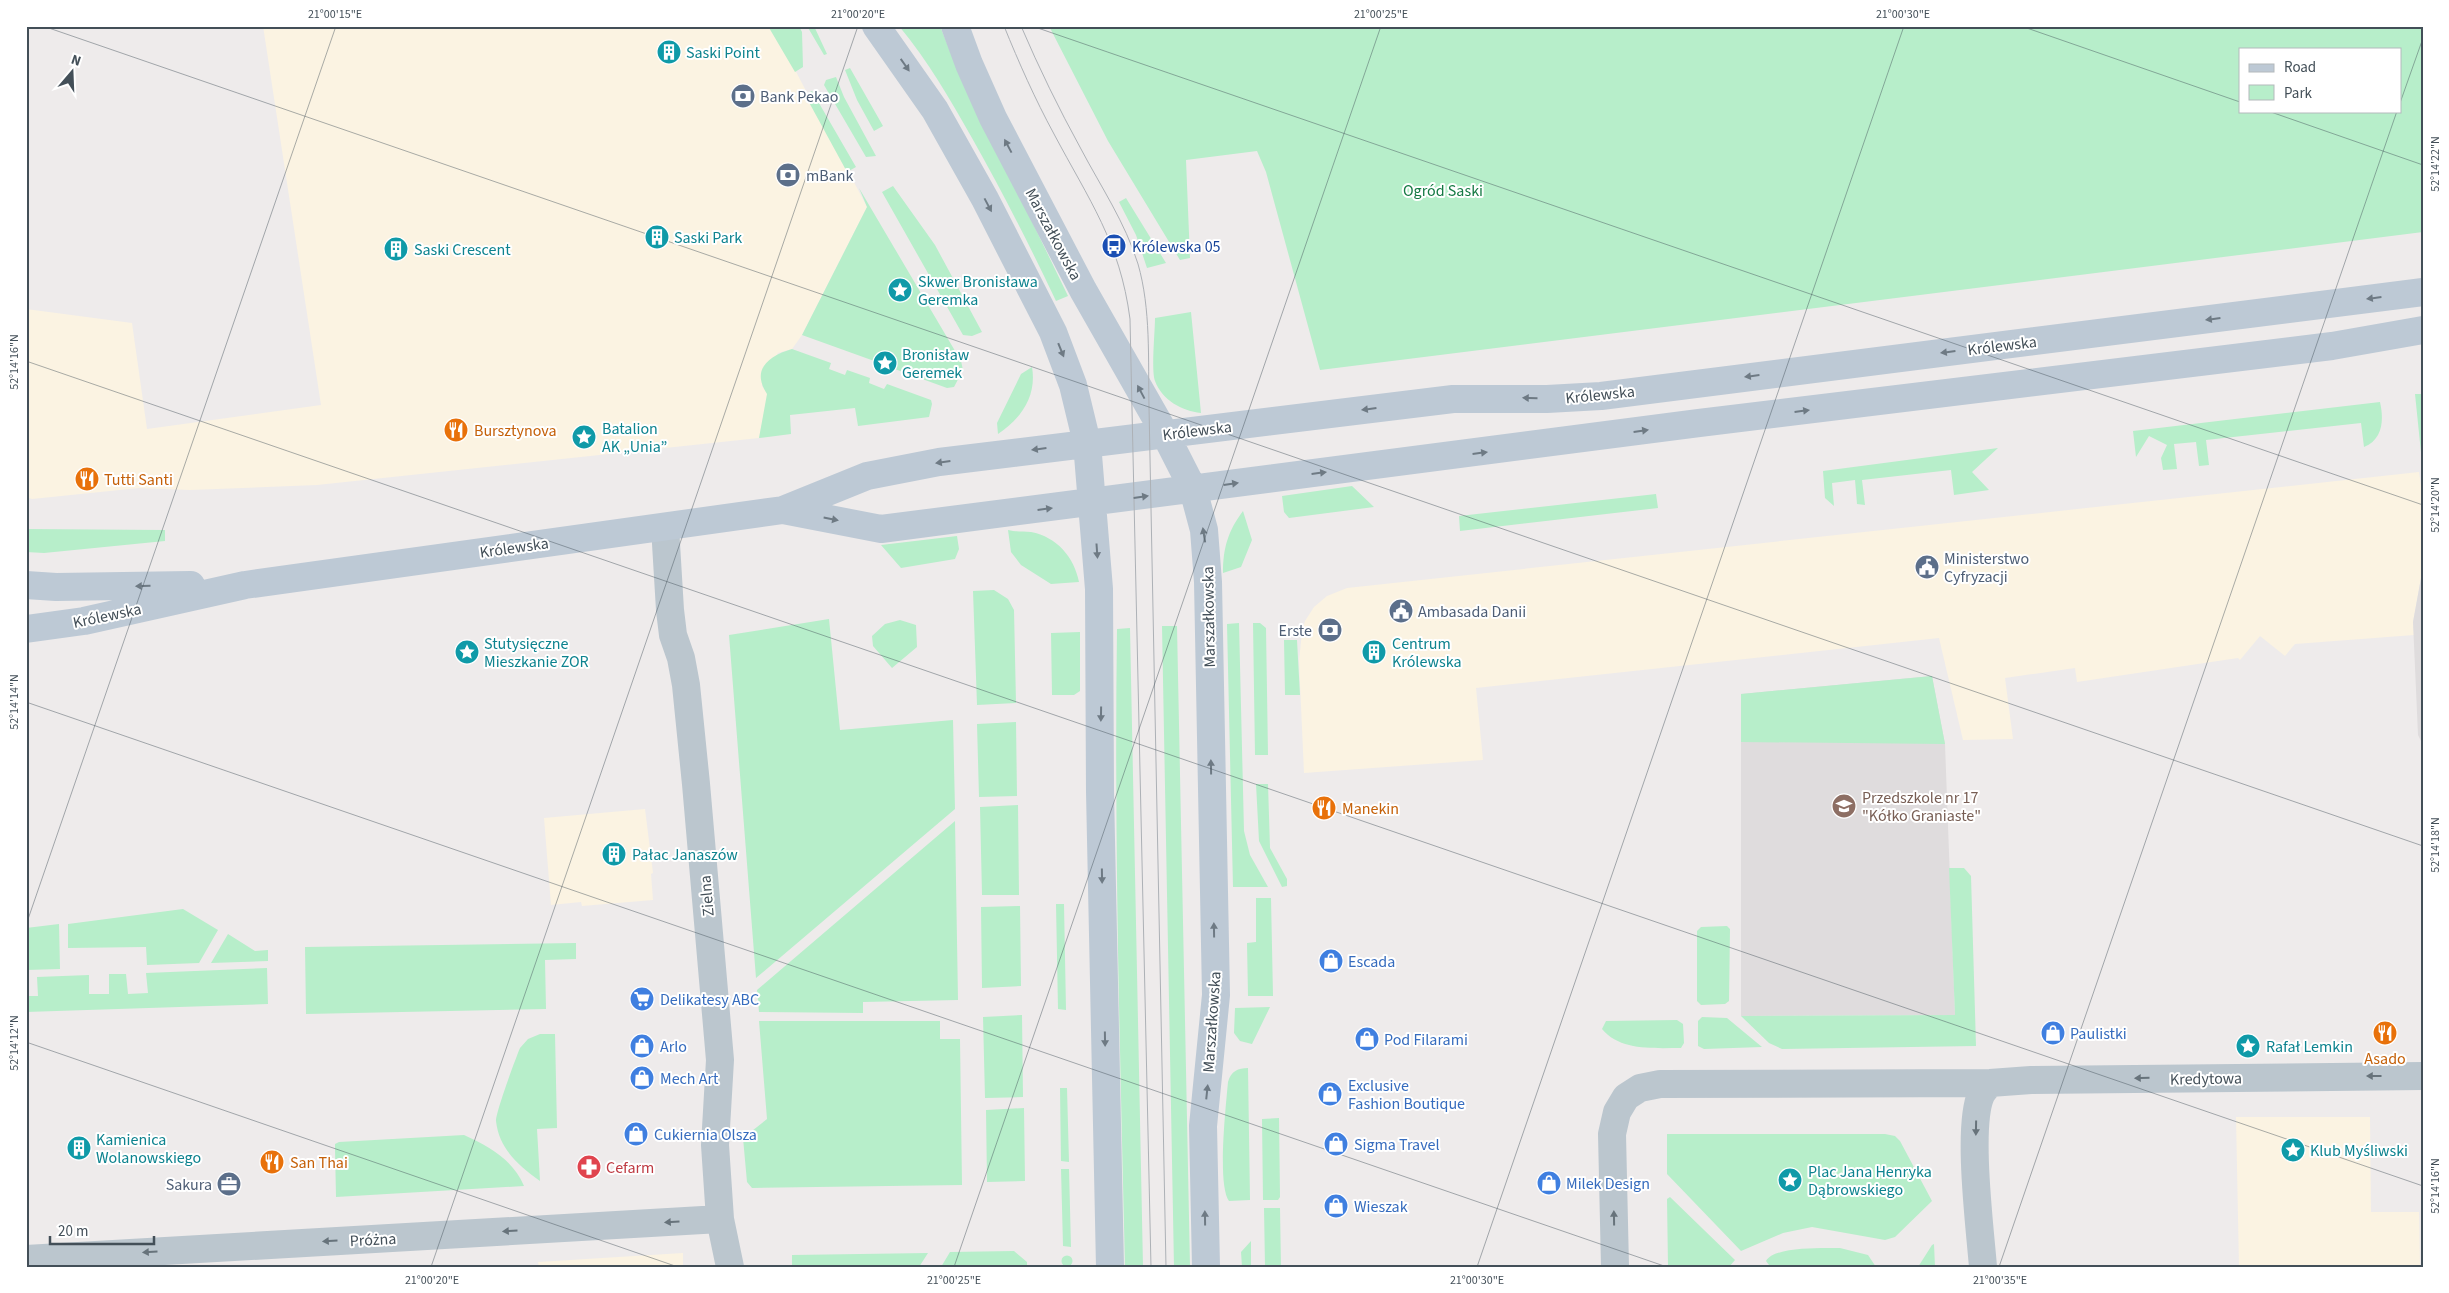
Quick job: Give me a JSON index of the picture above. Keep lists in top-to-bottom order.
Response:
{
  "streets": {
    "street": [
      "Marszałkowska",
      "Królewska",
      "Zielna",
      "Kredytowa",
      "Próżna"
    ]
  },
  "crossings": [
    ["Marszałkowska", "Królewska"],
    ["Królewska", "Zielna"],
    ["Zielna", "Próżna"]
  ],
  "one_way": ["Kredytowa", "Próżna"],
  "parks": ["Ogród Saski"],
  "places": {
    "building": [
      "Saski Point",
      "Saski Park",
      "Saski Crescent",
      "Centrum Królewska",
      "Pałac Janaszów",
      "Kamienica Wolanowskiego"
    ],
    "bank": ["Bank Pekao", "mBank", "Erste"],
    "bus stop": ["Królewska 05"],
    "place": [
      "Skwer Bronisława Geremka",
      "Bronisław Geremek",
      "Batalion AK „Unia”",
      "Stutysięczne Mieszkanie ZOR",
      "Rafał Lemkin",
      "Klub Myśliwski",
      "Plac Jana Henryka Dąbrowskiego"
    ],
    "restaurant": [
      "Bursztynova",
      "Tutti Santi",
      "Manekin",
      "Asado",
      "San Thai"
    ],
    "public building": ["Ministerstwo Cyfryzacji", "Ambasada Danii"],
    "school or university": ["Przedszkole nr 17 \"Kółko Graniaste\""],
    "shop": [
      "Escada",
      "Paulistki",
      "Pod Filarami",
      "Arlo",
      "Mech Art",
      "Exclusive Fashion Boutique",
      "Cukiernia Olsza",
      "Sigma Travel",
      "Milek Design",
      "Wieszak"
    ],
    "supermarket": ["Delikatesy ABC"],
    "pharmacy": ["Cefarm"],
    "office": ["Sakura"]
  },
  "legend": ["Road", "Park"],
  "scale_bar": "20 m",
  "north": "top",
  "coordinates": [
    "21°00'15\"E",
    "21°00'20\"E",
    "21°00'25\"E",
    "21°00'30\"E",
    "52°14'22\"N",
    "52°14'16\"N",
    "52°14'20\"N",
    "52°14'14\"N",
    "52°14'18\"N",
    "52°14'12\"N",
    "21°00'35\"E"
  ]
}
